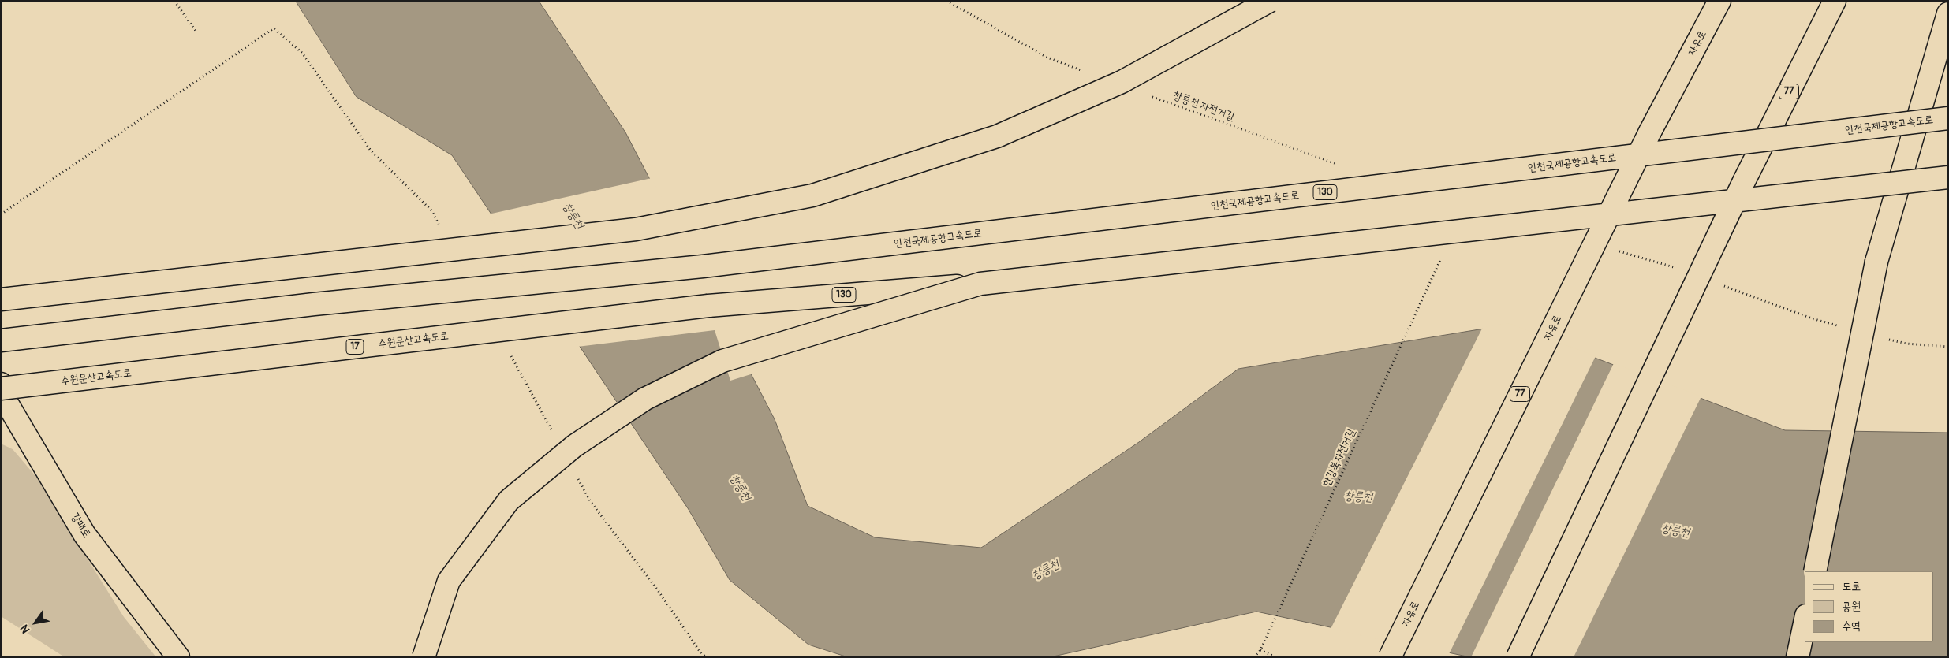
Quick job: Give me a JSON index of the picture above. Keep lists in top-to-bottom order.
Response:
{
  "streets": {
    "main road": [
      "자유로",
      "77",
      "인천국제공항고속도로",
      "130",
      "수원문산고속도로",
      "17",
      "강매로"
    ],
    "path": ["창릉천 자전거길", "한강북자전거길"]
  },
  "crossings": [
    ["130", "수원문산고속도로"]
  ],
  "water": ["창릉천"],
  "legend": ["도로", "공원", "수역"],
  "north": "bottom left"
}
